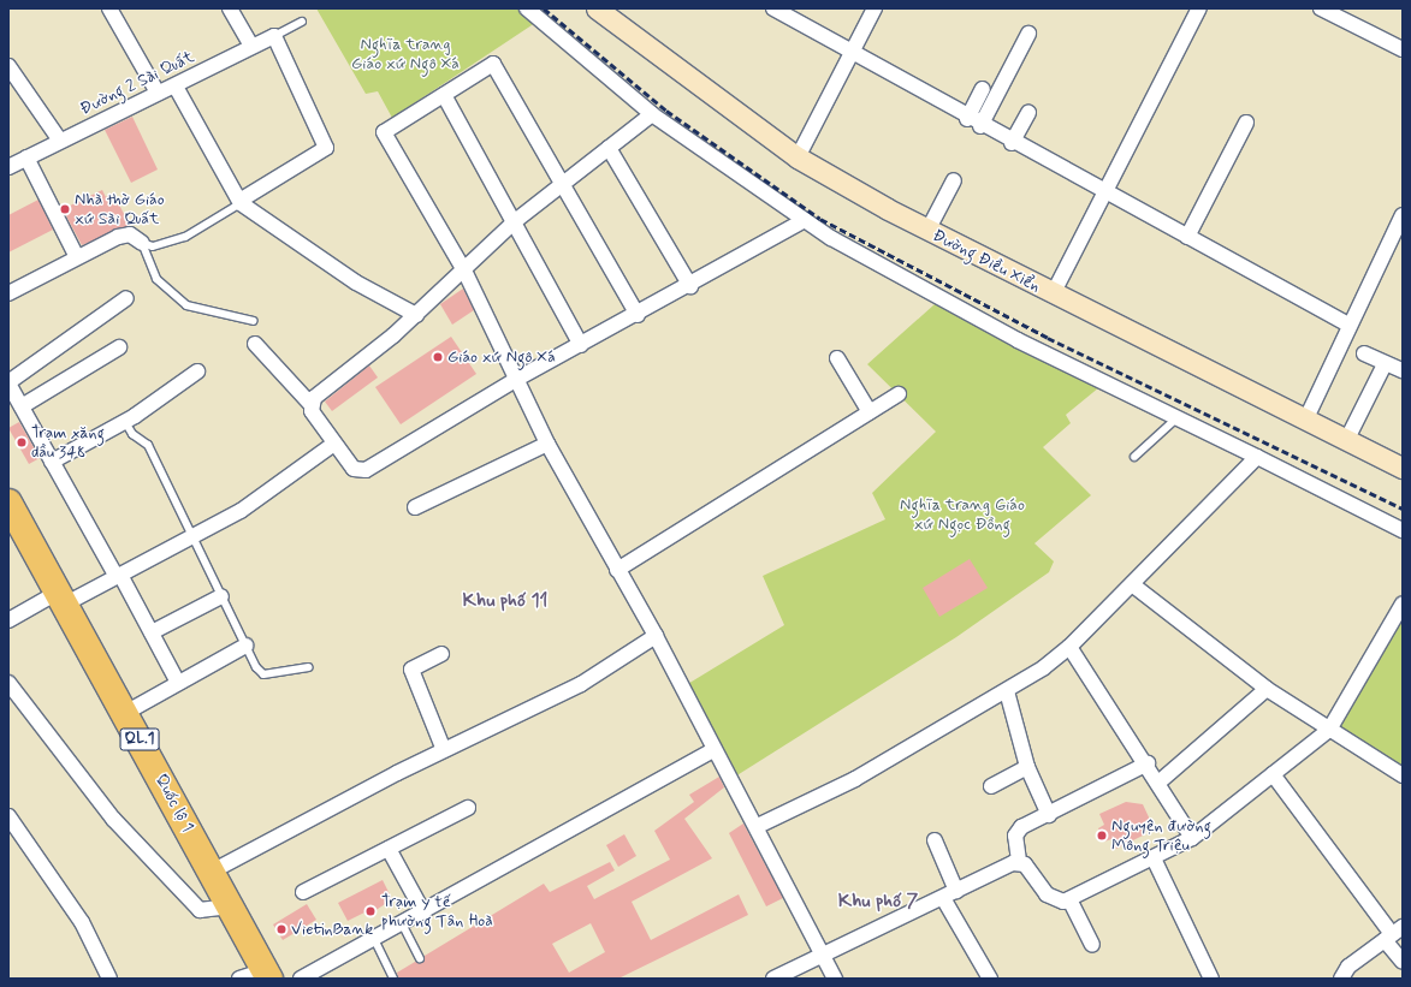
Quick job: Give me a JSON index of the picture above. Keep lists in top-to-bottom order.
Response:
{
  "streets": {
    "highway": ["QL.1", "Quốc lộ 1"],
    "street": ["Đường 2 Sài Quất", "Đường Điều Xiển"]
  },
  "districts": ["Khu phố 11", "Khu phố 7"],
  "parks": ["Nghĩa trang Giáo xứ Ngô Xá", "Nghĩa trang Giáo xứ Ngọc Đồng"],
  "places": [
    "Nhà thờ Giáo xứ Sài Quất",
    "Giáo xứ Ngô Xá",
    "Trạm xăng dầu 348",
    "Nguyện đường Mông Triệu",
    "Trạm y tế phường Tân Hoà",
    "VietinBank"
  ]
}
